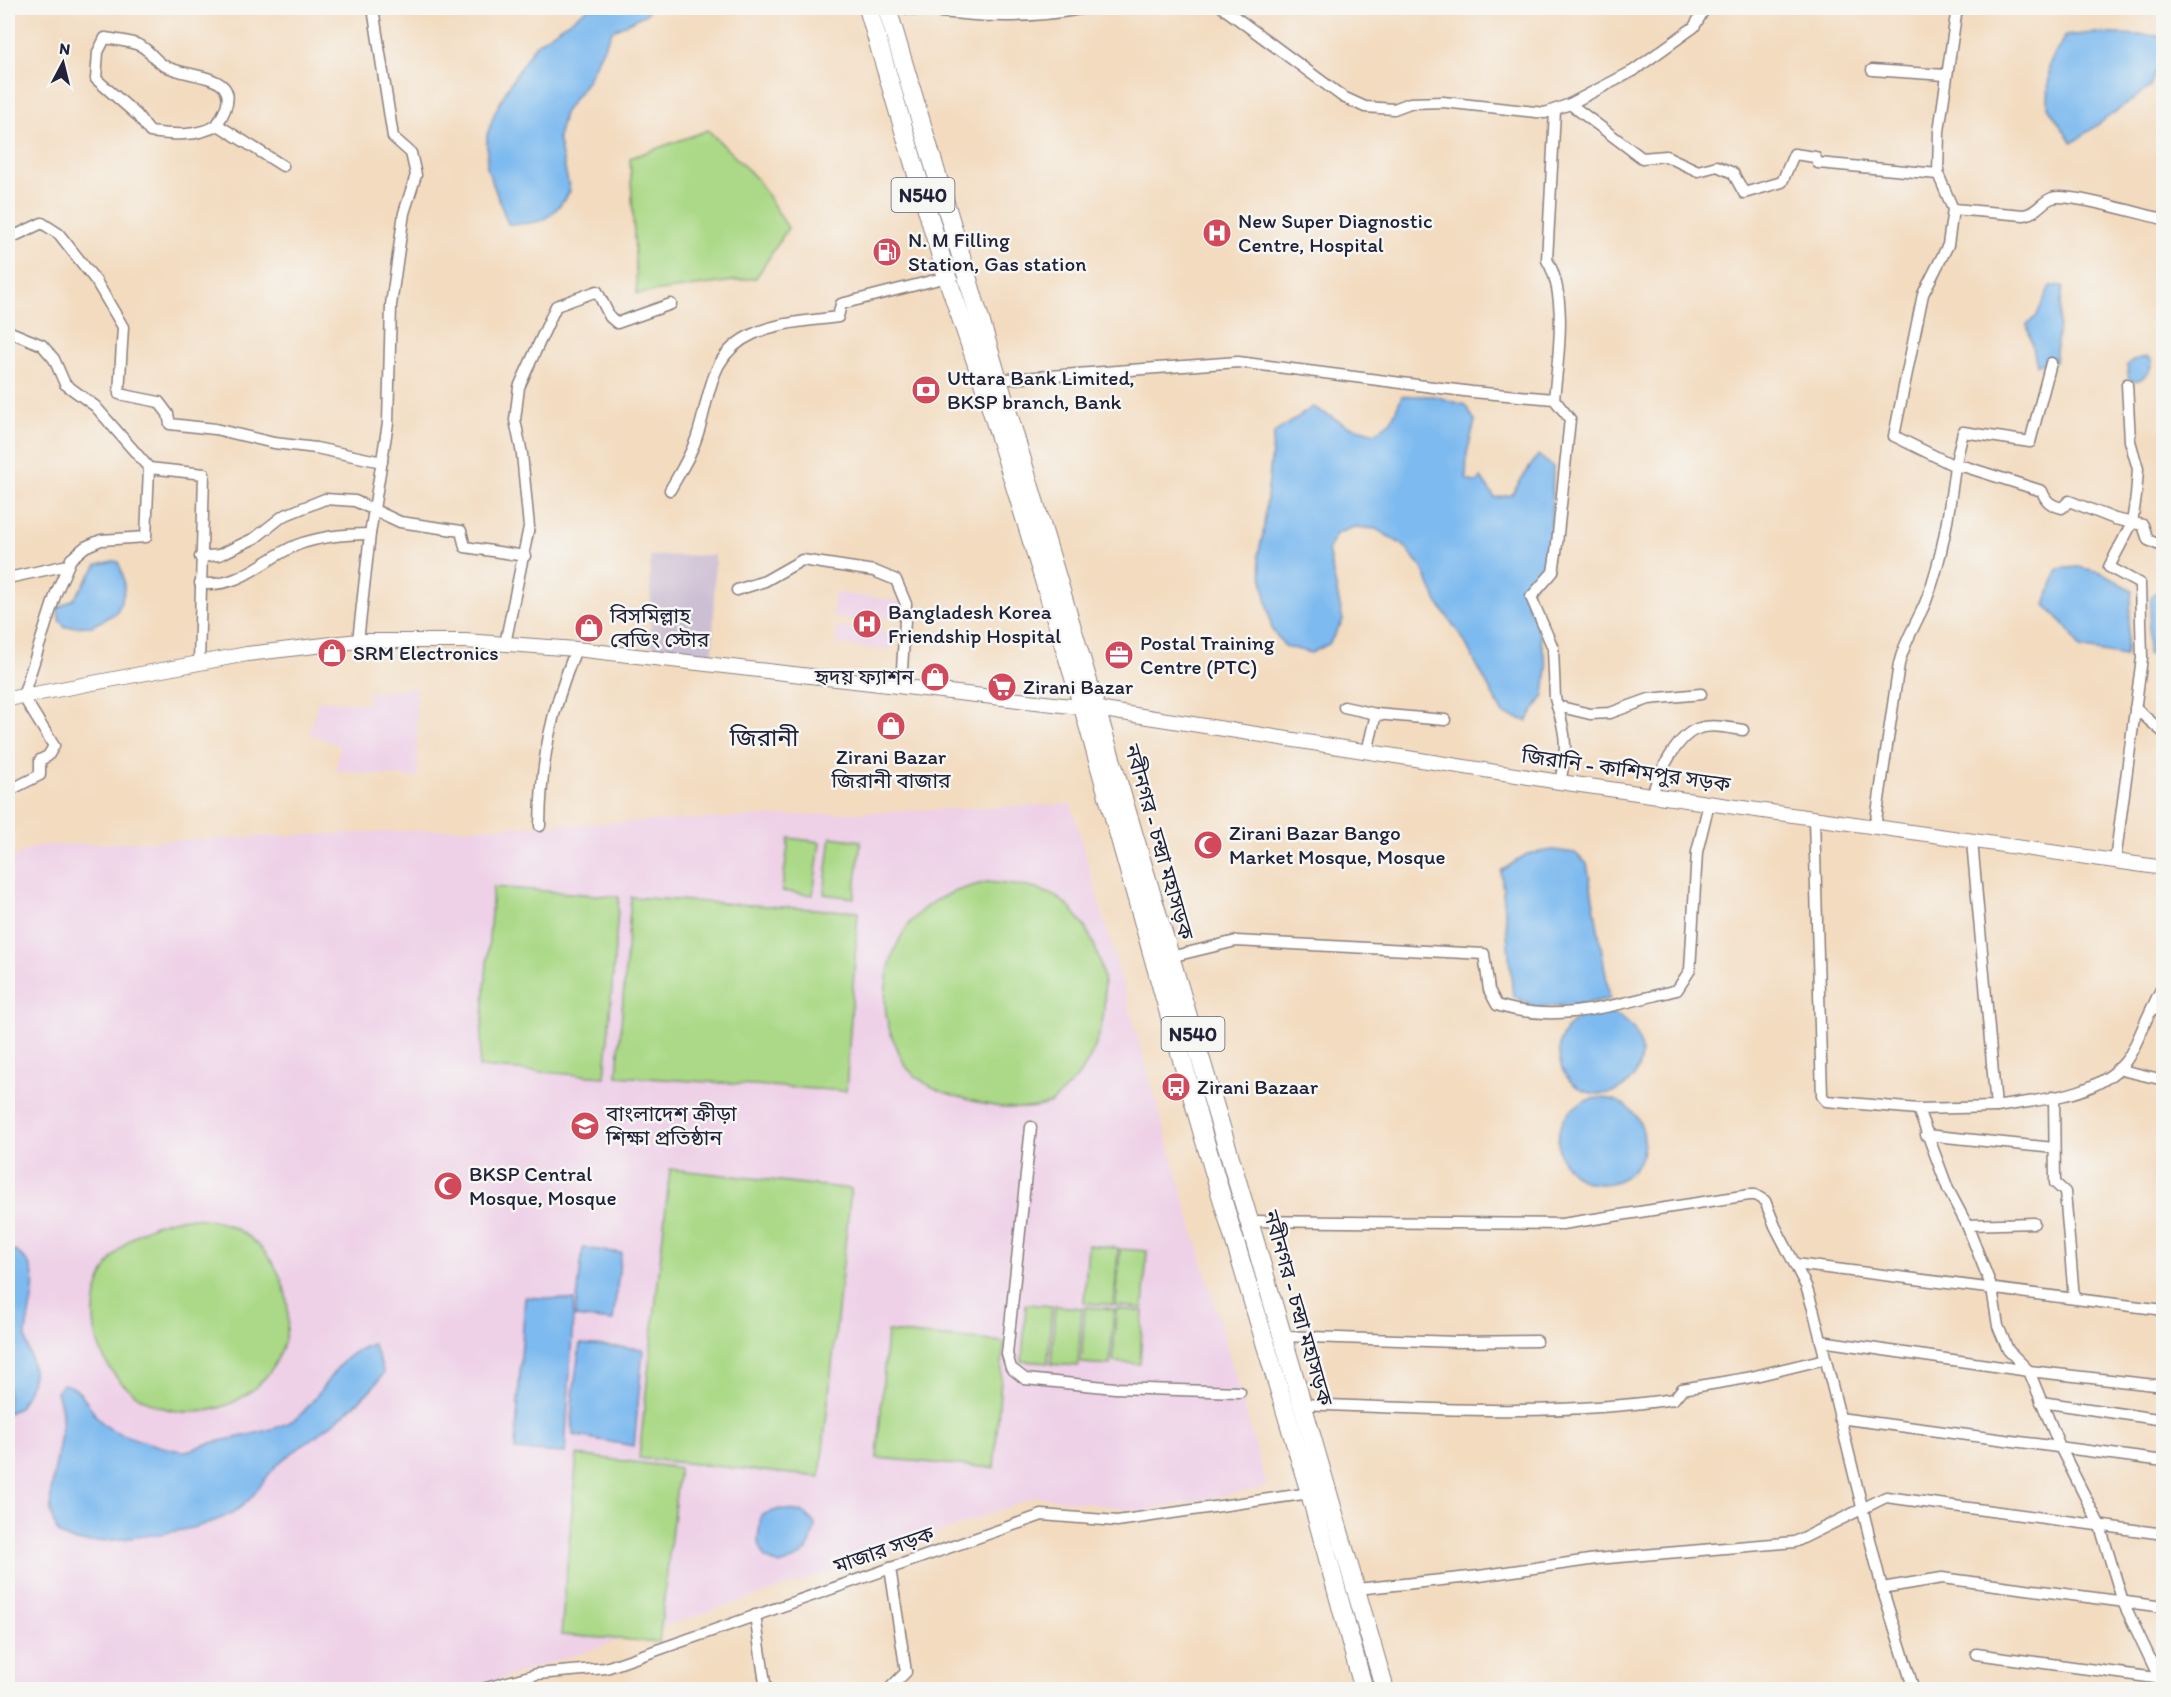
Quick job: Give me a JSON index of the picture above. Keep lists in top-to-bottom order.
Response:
{
  "streets": {
    "highway": ["N540", "নবীনগর - চন্দ্রা মহাসড়ক"],
    "street": ["জিরানি - কাশিমপুর সড়ক", "মাজার সড়ক"]
  },
  "crossings": [
    ["জিরানি - কাশিমপুর সড়ক", "নবীনগর - চন্দ্রা মহাসড়ক"],
    ["নবীনগর - চন্দ্রা মহাসড়ক", "মাজার সড়ক"]
  ],
  "districts": ["জিরানী"],
  "places": {
    "hospital": ["New Super Diagnostic Centre, Hospital", "Bangladesh Korea Friendship Hospital"],
    "fuel station": ["N. M Filling Station, Gas station"],
    "bank": ["Uttara Bank Limited, BKSP branch, Bank"],
    "shop": [
      "বিসমিল্লাহ বেডিং স্টোর",
      "SRM Electronics",
      "হৃদয় ফ্যাশন",
      "Zirani Bazar জিরানী বাজার"
    ],
    "office": ["Postal Training Centre (PTC)"],
    "supermarket": ["Zirani Bazar"],
    "mosque": ["Zirani Bazar Bango Market Mosque, Mosque", "BKSP Central Mosque, Mosque"],
    "bus stop": ["Zirani Bazaar"],
    "school or university": ["বাংলাদেশ ক্রীড়া শিক্ষা প্রতিষ্ঠান"]
  },
  "north": "top"
}
